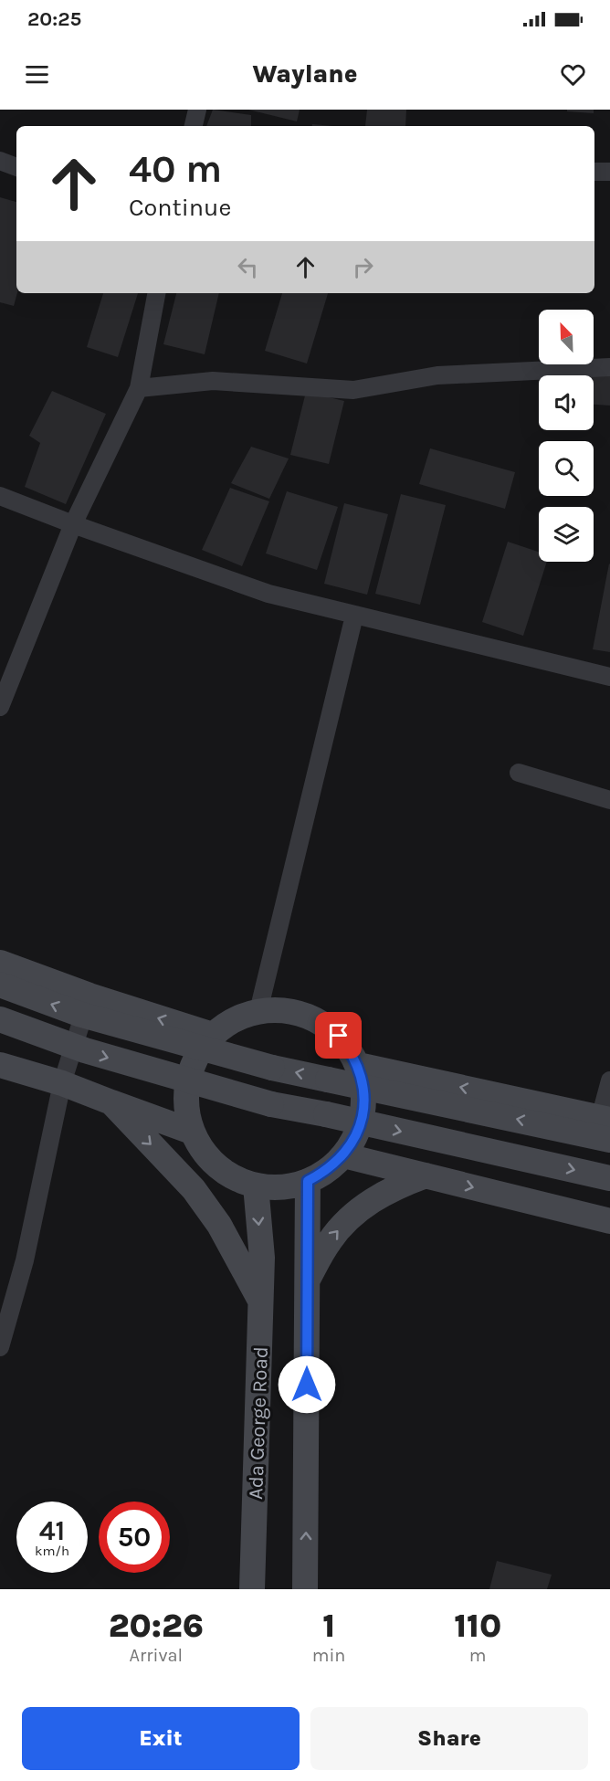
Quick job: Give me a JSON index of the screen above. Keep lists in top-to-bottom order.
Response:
{
  "streets": {
    "main road": ["Ada George Road"]
  },
  "north": "top left",
  "page": {
    "status": "20:25",
    "header": "Waylane",
    "turn": ["40 m", "Continue"],
    "speed": "41 km/h",
    "limit": "50",
    "eta": [
      "20:26",
      "Arrival",
      "1",
      "min",
      "110",
      "m"
    ],
    "buttons": ["Exit", "Share"]
  }
}
